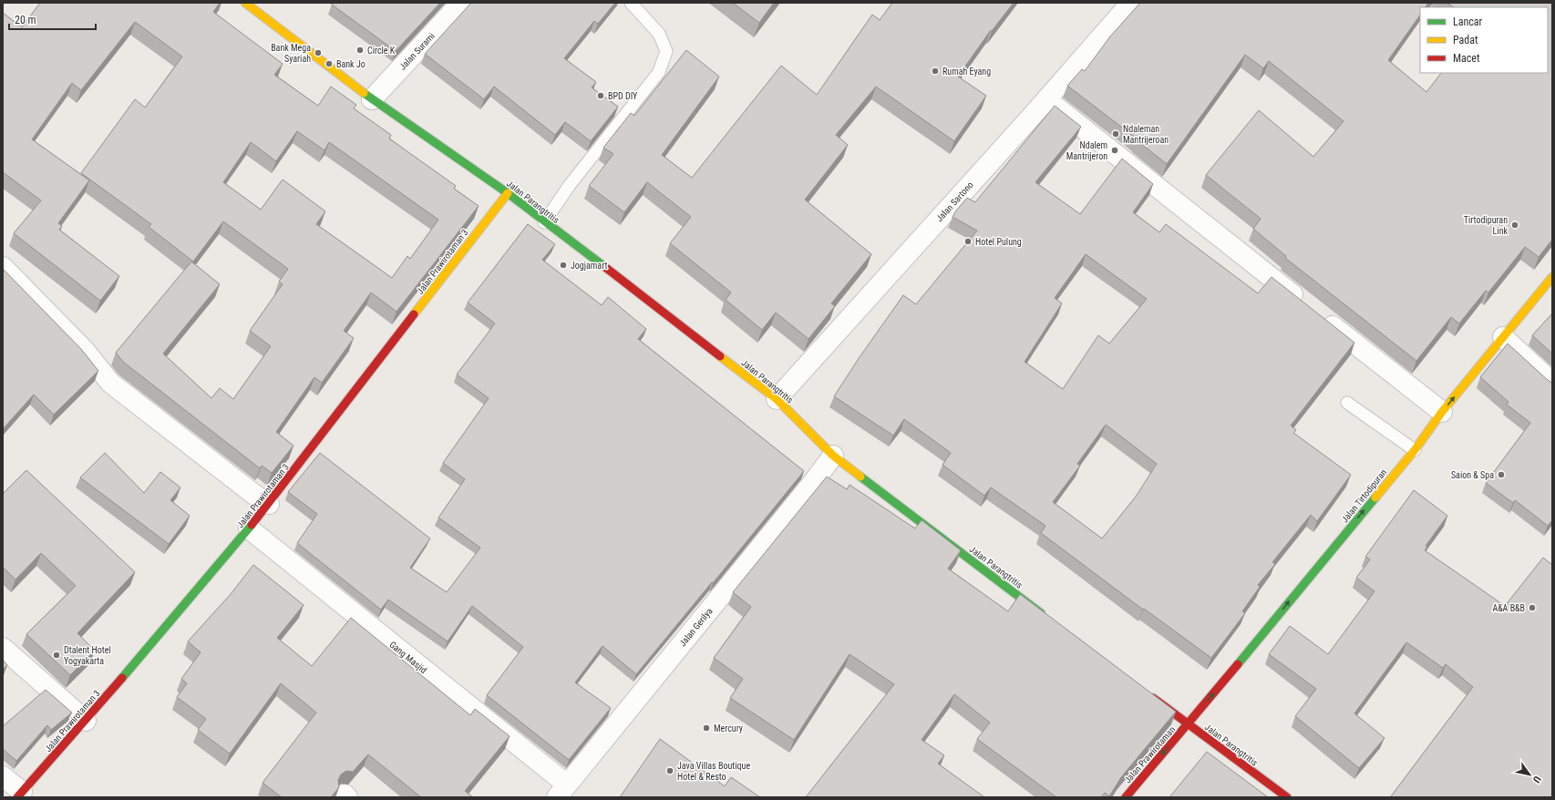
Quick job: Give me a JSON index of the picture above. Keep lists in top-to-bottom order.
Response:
{
  "streets": {
    "street": [
      "Jalan Surami",
      "Jalan Parangtritis",
      "Jalan Sartono",
      "Jalan Prawirotaman 3",
      "Jalan Tirtodipuran",
      "Jalan Gerilya",
      "Gang Masjid",
      "Jalan Prawirotaman"
    ]
  },
  "crossings": [
    ["Jalan Surami", "Jalan Parangtritis"],
    ["Jalan Parangtritis", "Jalan Sartono"],
    ["Jalan Parangtritis", "Jalan Prawirotaman 3"],
    ["Jalan Parangtritis", "Jalan Tirtodipuran"],
    ["Jalan Parangtritis", "Jalan Gerilya"],
    ["Jalan Parangtritis", "Jalan Prawirotaman"],
    ["Jalan Prawirotaman 3", "Gang Masjid"],
    ["Jalan Tirtodipuran", "Jalan Prawirotaman"],
    ["Jalan Gerilya", "Gang Masjid"]
  ],
  "one_way": ["Jalan Tirtodipuran", "Jalan Prawirotaman"],
  "places": [
    "Circle K",
    "Bank Mega Syariah",
    "Bank Jo",
    "Rumah Eyang",
    "BPD DIY",
    "Ndaleman Mantrijeroan",
    "Ndalem Mantrijeron",
    "Tirtodipuran Link",
    "Hotel Pulung",
    "Jogjamart",
    "Saion & Spa",
    "A&A B&B",
    "Dtalent Hotel Yogyakarta",
    "Mercury",
    "Java Villas Boutique Hotel & Resto"
  ],
  "legend": ["Lancar", "Padat", "Macet"],
  "scale_bar": "20 m",
  "north": "bottom right"
}
